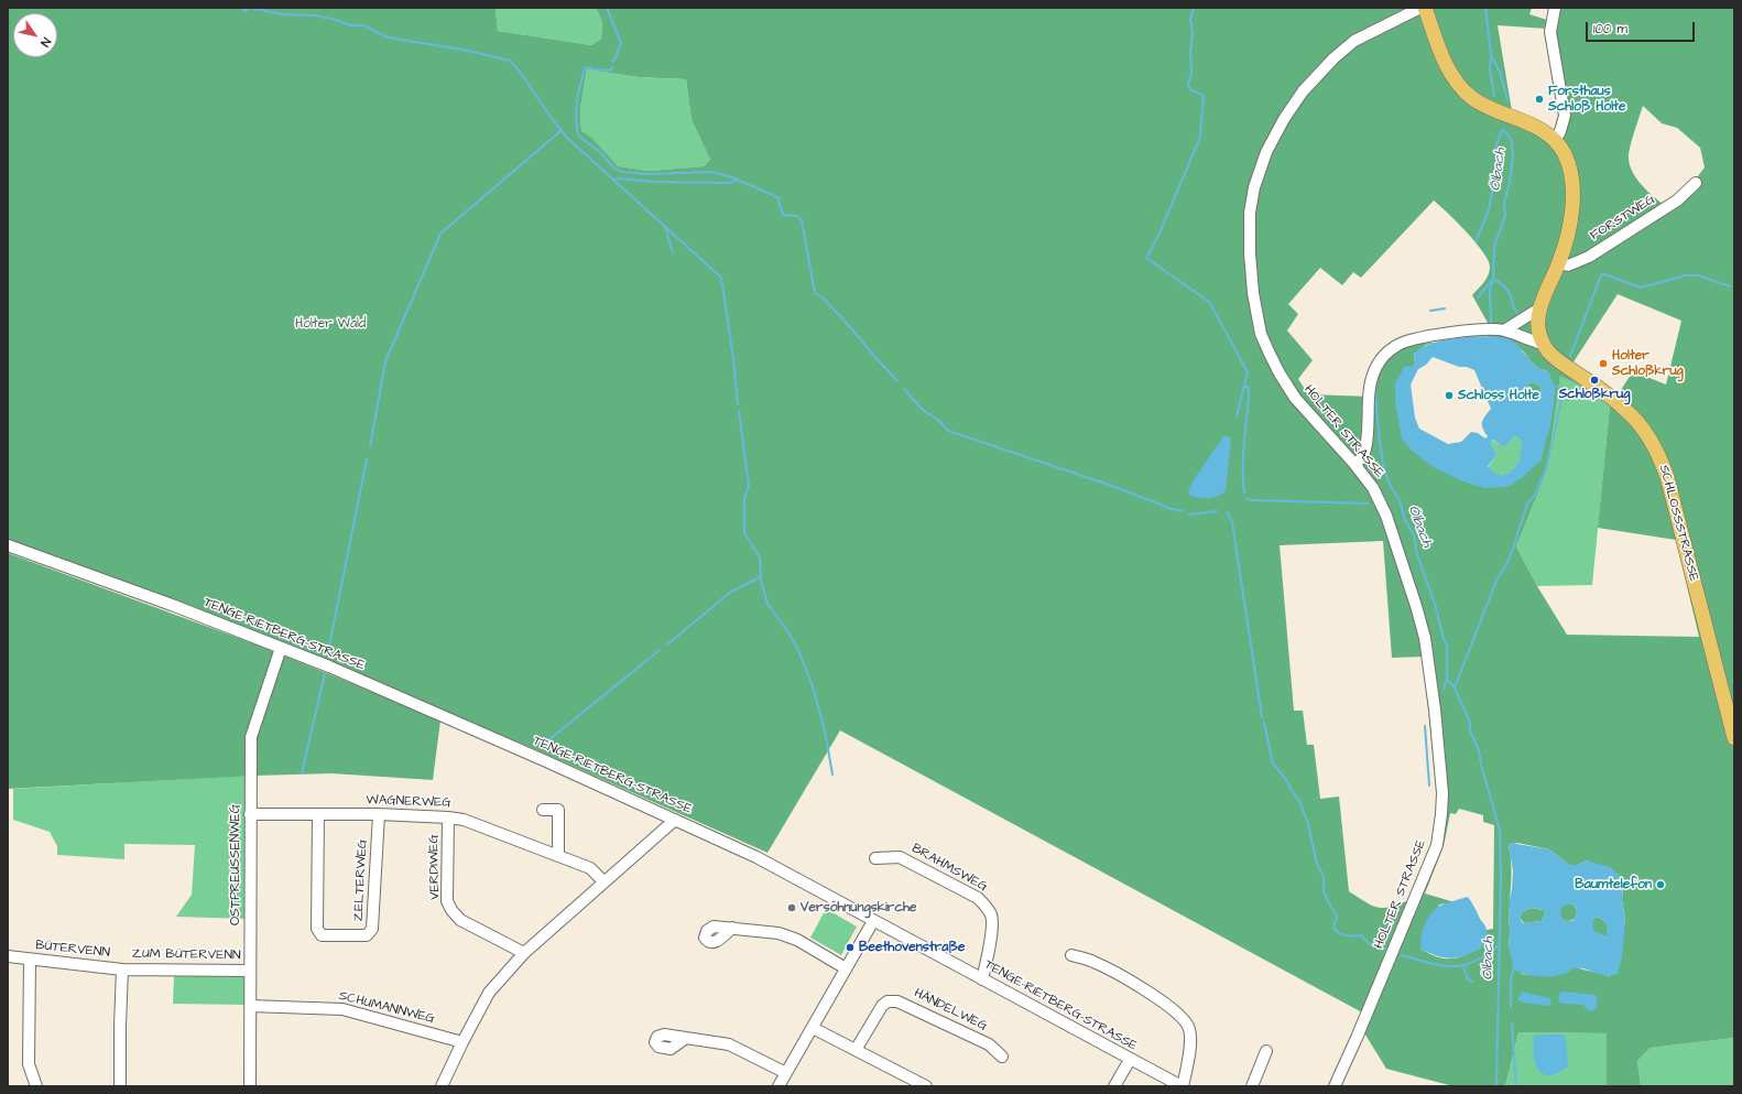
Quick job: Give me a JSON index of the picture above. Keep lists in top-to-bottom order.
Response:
{
  "streets": {
    "main road": ["SCHLOSSSTRASSE"],
    "street": [
      "FORSTWEG",
      "HOLTER STRASSE",
      "TENGE-RIETBERG-STRASSE",
      "WAGNERWEG",
      "OSTPREUSSENWEG",
      "VERDIWEG",
      "BRAHMSWEG",
      "ZELTERWEG",
      "BÜTERVENN",
      "ZUM BÜTERVENN",
      "SCHUMANNWEG",
      "HÄNDELWEG"
    ]
  },
  "crossings": [
    ["FORSTWEG", "SCHLOSSSTRASSE"],
    ["TENGE-RIETBERG-STRASSE", "OSTPREUSSENWEG"],
    ["TENGE-RIETBERG-STRASSE", "BRAHMSWEG"],
    ["WAGNERWEG", "OSTPREUSSENWEG"],
    ["WAGNERWEG", "VERDIWEG"],
    ["WAGNERWEG", "ZELTERWEG"],
    ["OSTPREUSSENWEG", "ZUM BÜTERVENN"],
    ["OSTPREUSSENWEG", "SCHUMANNWEG"],
    ["BÜTERVENN", "ZUM BÜTERVENN"]
  ],
  "water": ["Ölbach"],
  "parks": ["Holter Wald"],
  "places": [
    "Forsthaus Schloß Holte",
    "Holter Schloßkrug",
    "Schloßkrug",
    "Schloss Holte",
    "Baumtelefon",
    "Versöhnungskirche",
    "Beethovenstraße"
  ],
  "scale_bar": "100 m",
  "north": "bottom right"
}
